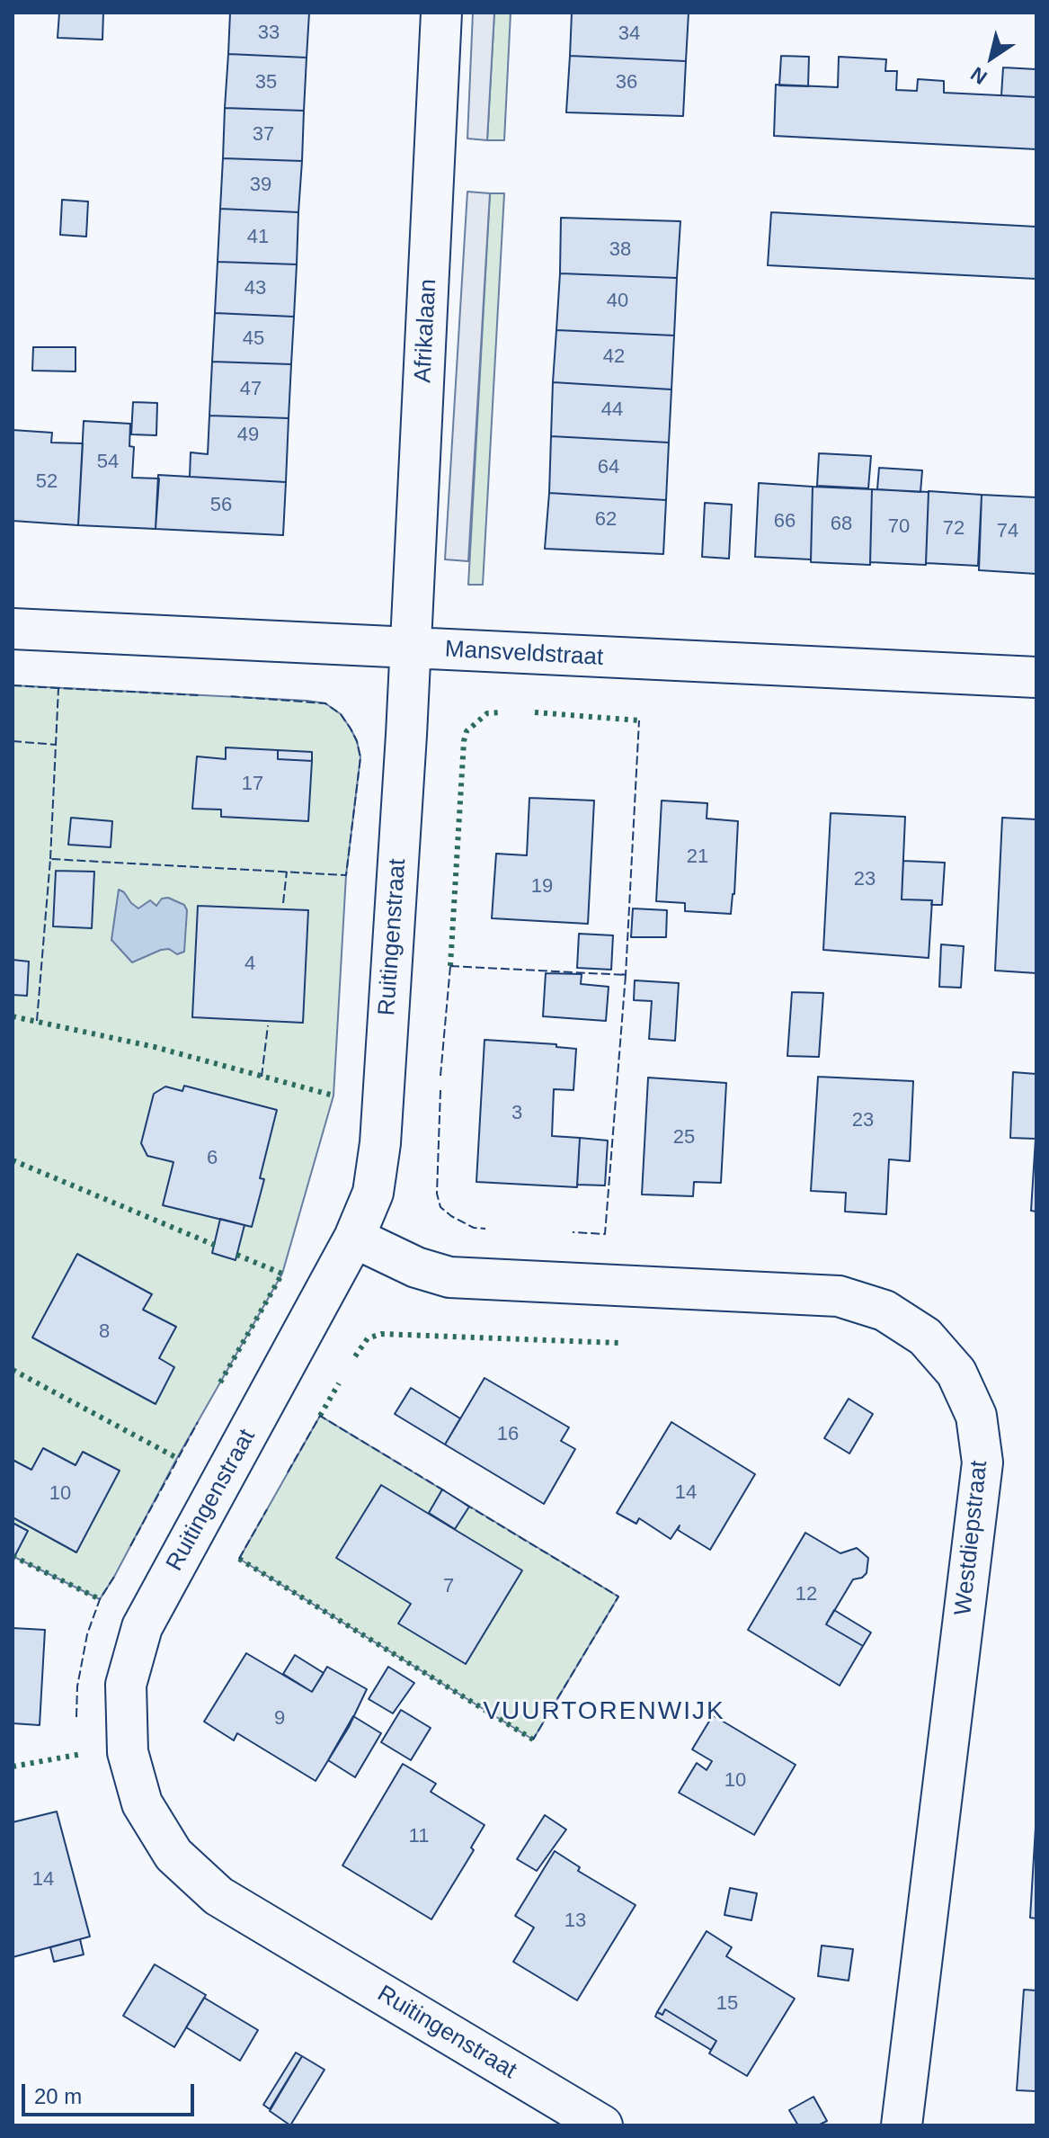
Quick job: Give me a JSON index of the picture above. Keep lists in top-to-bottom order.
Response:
{
  "streets": {
    "street": [
      "Afrikalaan",
      "Mansveldstraat",
      "Ruitingenstraat",
      "Westdiepstraat"
    ]
  },
  "crossings": [
    ["Afrikalaan", "Mansveldstraat"],
    ["Afrikalaan", "Ruitingenstraat"],
    ["Mansveldstraat", "Ruitingenstraat"],
    ["Ruitingenstraat", "Westdiepstraat"]
  ],
  "districts": ["VUURTORENWIJK"],
  "house_numbers": [
    "33",
    "34",
    "35",
    "36",
    "37",
    "39",
    "41",
    "38",
    "43",
    "40",
    "45",
    "42",
    "47",
    "44",
    "49",
    "54",
    "64",
    "52",
    "56",
    "62",
    "66",
    "68",
    "70",
    "72",
    "74",
    "17",
    "21",
    "23",
    "19",
    "4",
    "3",
    "23",
    "25",
    "6",
    "8",
    "16",
    "14",
    "10",
    "7",
    "12",
    "9",
    "10",
    "11",
    "14",
    "13",
    "15"
  ],
  "scale_bar": "20 m",
  "north": "bottom left"
}
